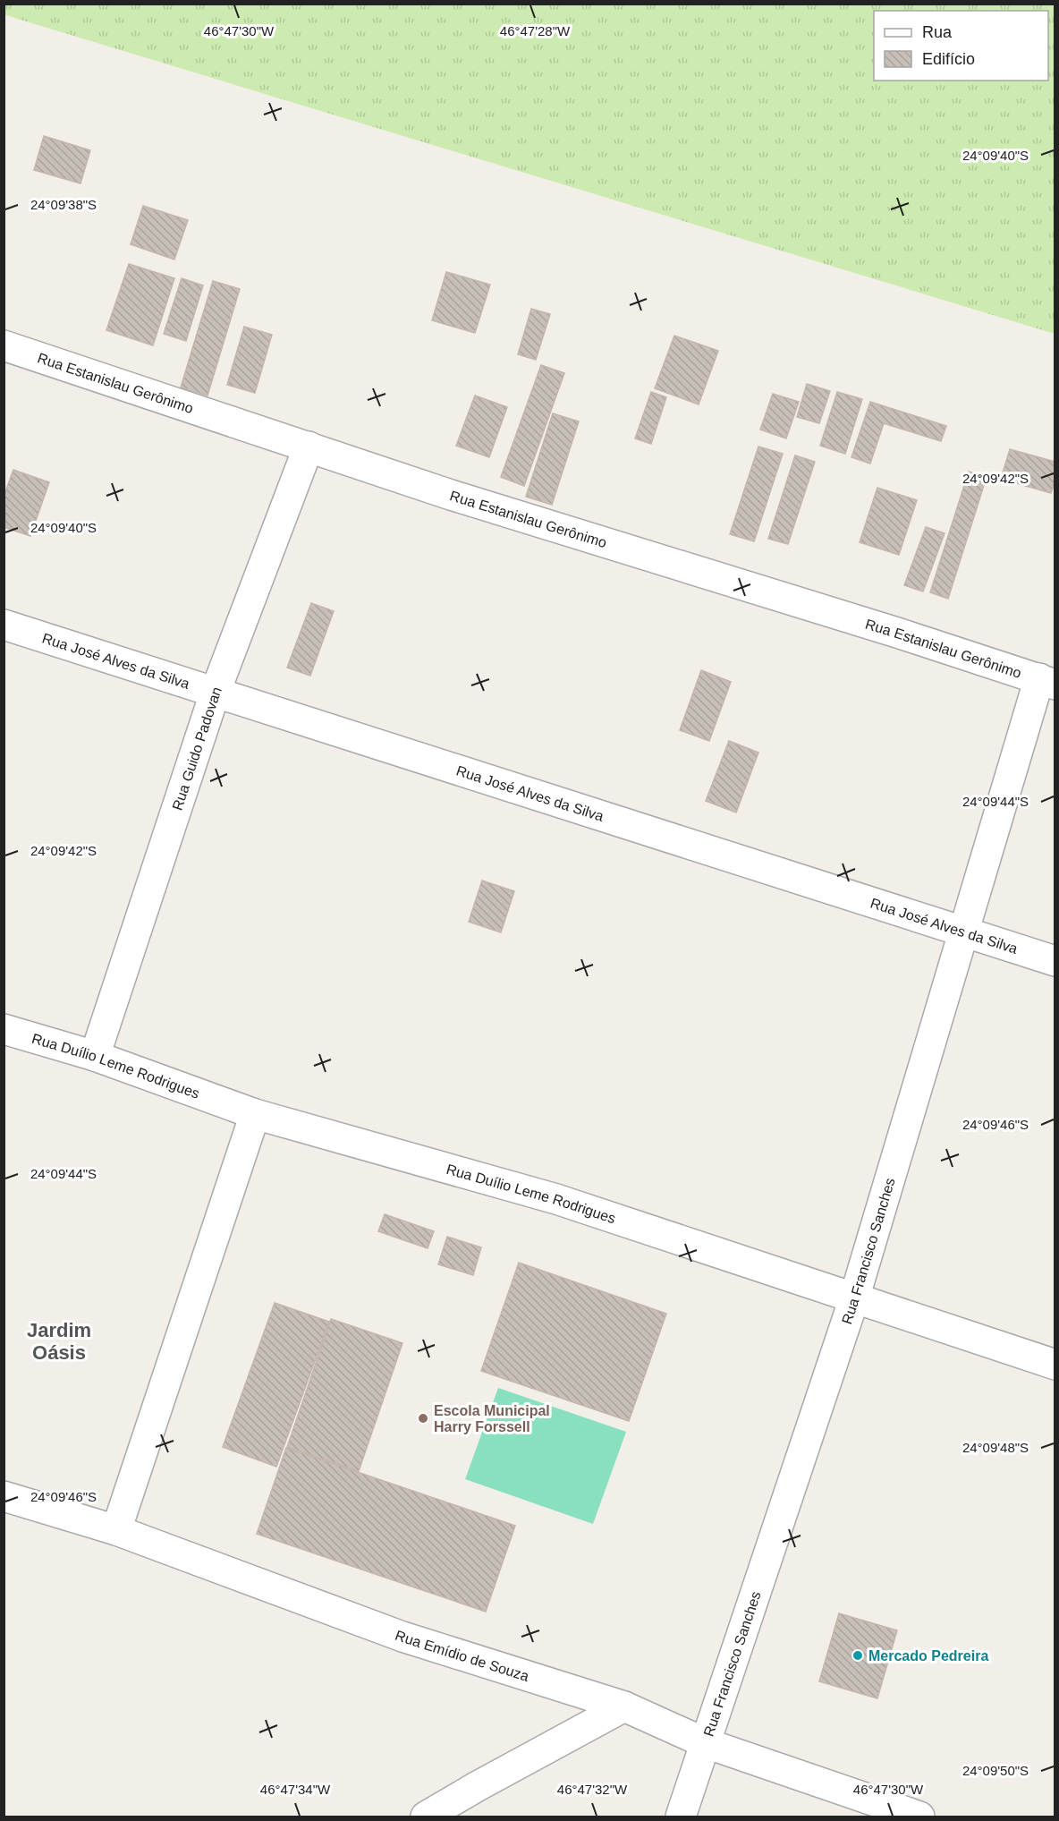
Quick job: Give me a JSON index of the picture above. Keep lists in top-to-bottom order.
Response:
{
  "streets": {
    "street": [
      "Rua Estanislau Gerônimo",
      "Rua José Alves da Silva",
      "Rua Guido Padovan",
      "Rua Duílio Leme Rodrigues",
      "Rua Francisco Sanches",
      "Rua Emídio de Souza"
    ]
  },
  "crossings": [
    ["Rua Estanislau Gerônimo", "Rua Guido Padovan"],
    ["Rua Estanislau Gerônimo", "Rua Francisco Sanches"],
    ["Rua José Alves da Silva", "Rua Guido Padovan"],
    ["Rua José Alves da Silva", "Rua Francisco Sanches"],
    ["Rua Guido Padovan", "Rua Duílio Leme Rodrigues"],
    ["Rua Duílio Leme Rodrigues", "Rua Francisco Sanches"],
    ["Rua Francisco Sanches", "Rua Emídio de Souza"]
  ],
  "districts": ["Jardim Oásis"],
  "places": ["Escola Municipal Harry Forssell", "Mercado Pedreira"],
  "legend": ["Rua", "Edifício"],
  "coordinates": [
    "46°47'30\"W",
    "46°47'28\"W",
    "24°09'40\"S",
    "24°09'38\"S",
    "24°09'42\"S",
    "24°09'44\"S",
    "24°09'46\"S",
    "24°09'48\"S",
    "24°09'50\"S",
    "46°47'34\"W",
    "46°47'32\"W"
  ]
}
